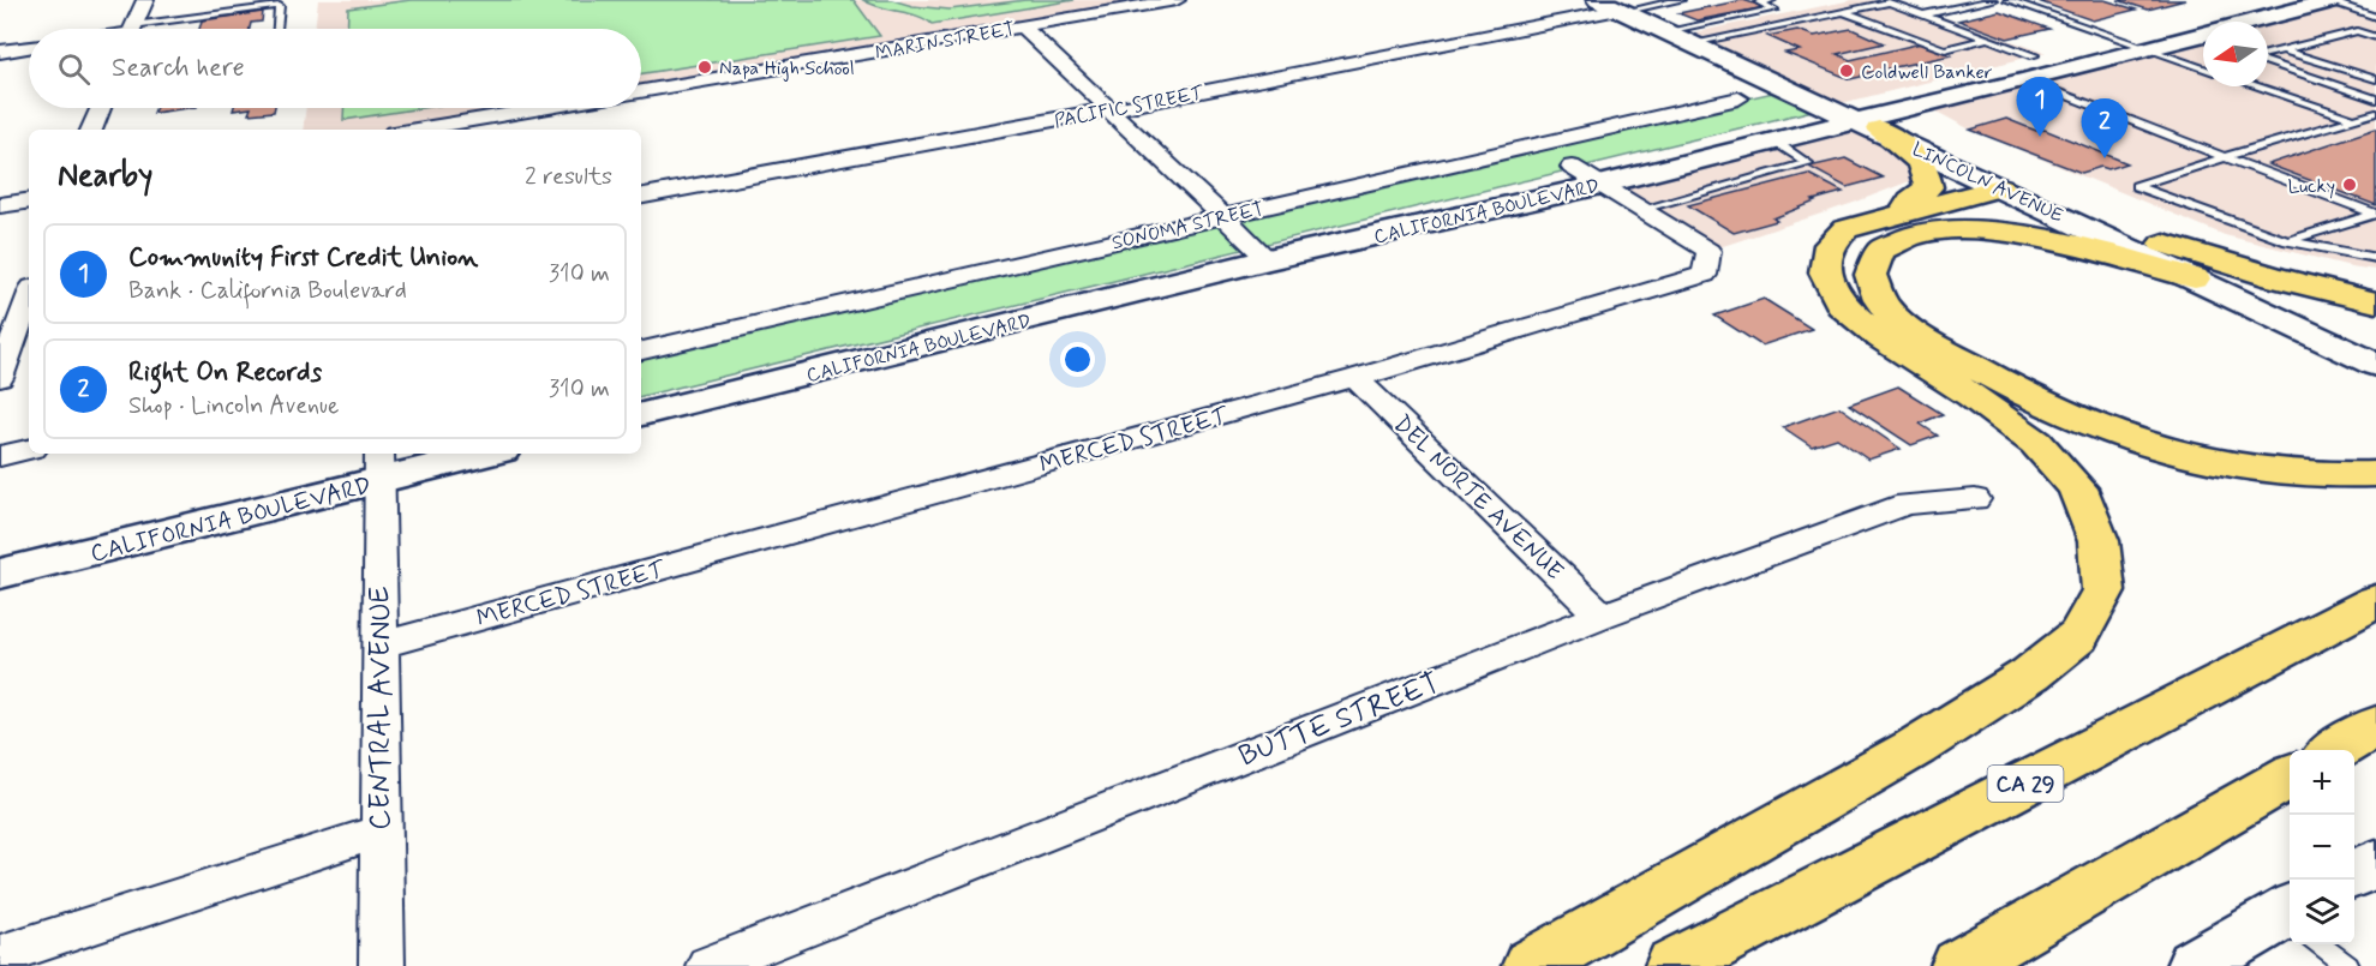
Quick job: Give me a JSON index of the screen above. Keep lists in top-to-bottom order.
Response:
{
  "streets": {
    "highway": ["CA 29"],
    "street": [
      "MARIN STREET",
      "PACIFIC STREET",
      "LINCOLN AVENUE",
      "CALIFORNIA BOULEVARD",
      "SONOMA STREET",
      "MERCED STREET",
      "DEL NORTE AVENUE",
      "CENTRAL AVENUE",
      "BUTTE STREET"
    ]
  },
  "crossings": [
    ["PACIFIC STREET", "LINCOLN AVENUE"],
    ["LINCOLN AVENUE", "CALIFORNIA BOULEVARD"],
    ["CALIFORNIA BOULEVARD", "MERCED STREET"],
    ["CALIFORNIA BOULEVARD", "CENTRAL AVENUE"],
    ["MERCED STREET", "DEL NORTE AVENUE"],
    ["MERCED STREET", "CENTRAL AVENUE"],
    ["DEL NORTE AVENUE", "BUTTE STREET"]
  ],
  "places": ["Napa High School", "Coldwell Banker", "Lucky"],
  "north": "left",
  "page": {
    "search": "Search here",
    "pins": ["1", "2"],
    "heading": ["Nearby", "2 results"],
    "list": [
      {
        "mark": "1",
        "name": "Community First Credit Union",
        "note": "Bank · California Boulevard",
        "value": "310 m"
      },
      {
        "mark": "2",
        "name": "Right On Records",
        "note": "Shop · Lincoln Avenue",
        "value": "310 m"
      }
    ],
    "map_buttons": ["+", "−"]
  }
}
